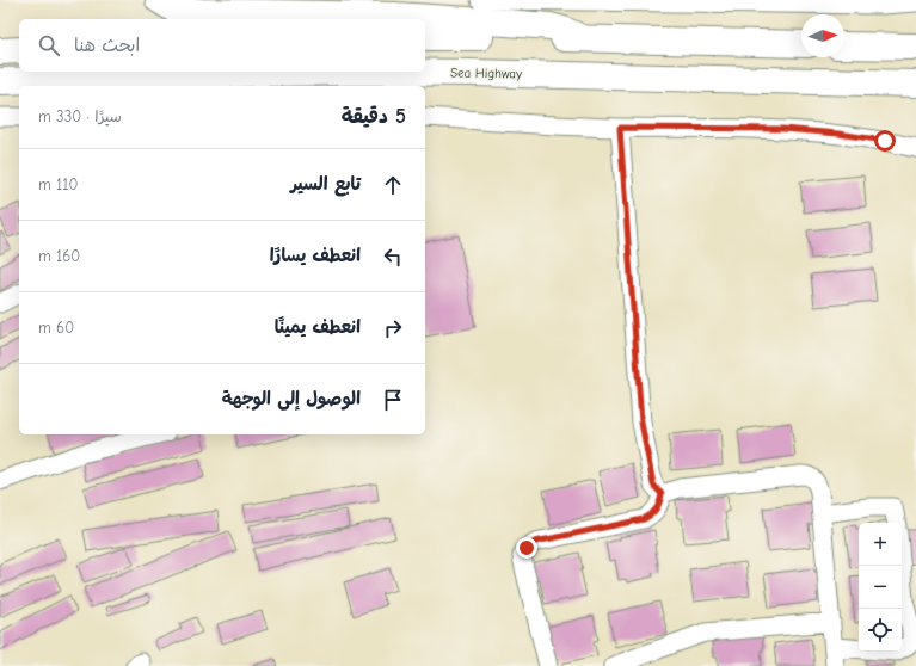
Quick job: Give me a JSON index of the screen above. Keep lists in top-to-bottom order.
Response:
{
  "streets": {
    "highway": ["Sea Highway"]
  },
  "north": "right",
  "page": {
    "search": "ابحث هنا",
    "heading": ["5 دقيقة", "سيرًا · 330 m"],
    "list": [
      ["تابع السير", "110 m"],
      ["انعطف يسارًا", "160 m"],
      ["انعطف يمينًا", "60 m"],
      "الوصول إلى الوجهة"
    ],
    "map_buttons": ["+", "−"]
  }
}
